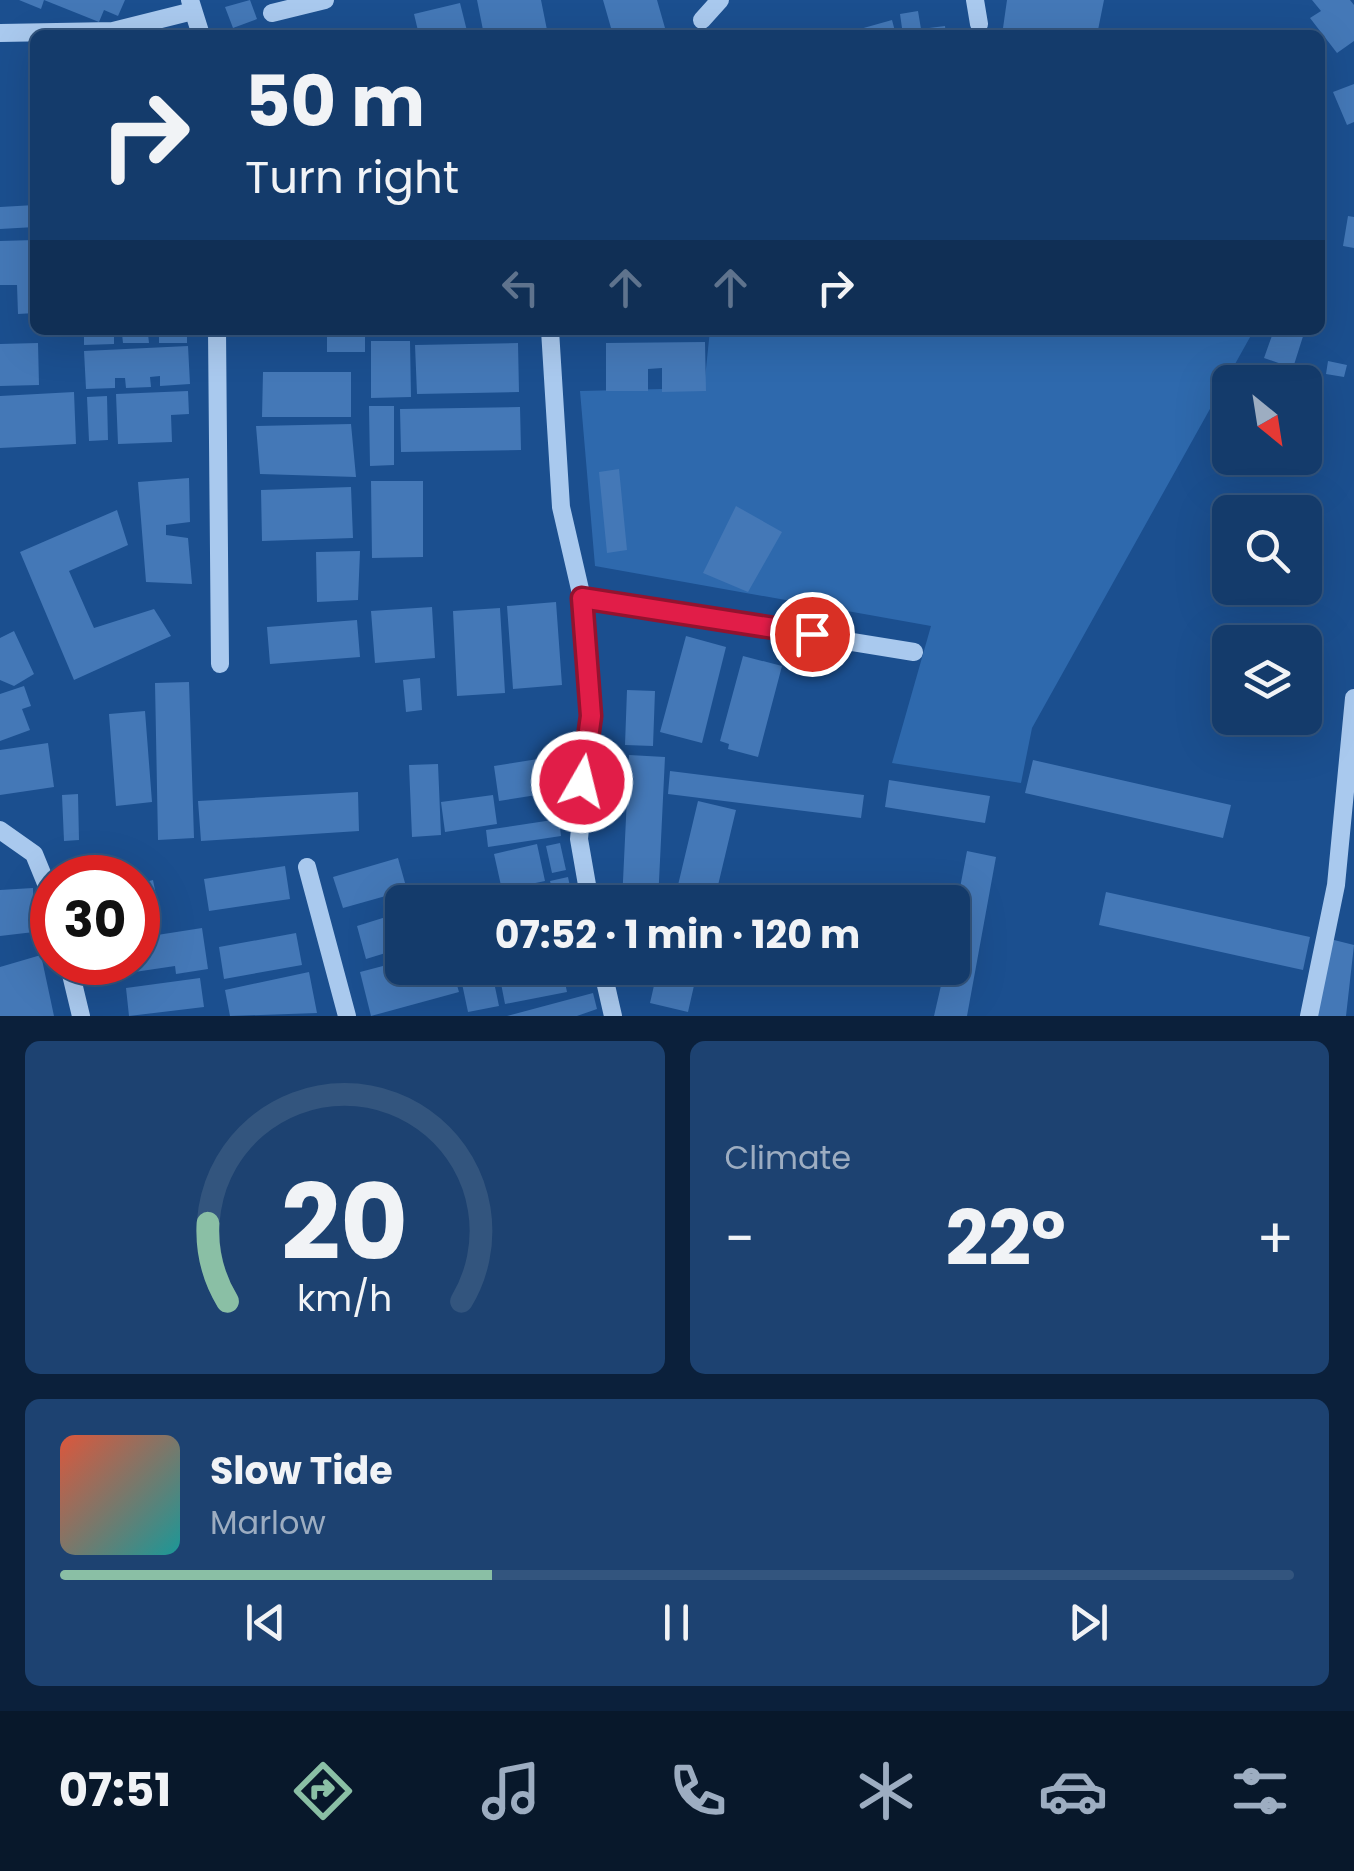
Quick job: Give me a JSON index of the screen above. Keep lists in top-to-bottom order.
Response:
{
  "north": "bottom right",
  "page": {
    "turn": ["50 m", "Turn right"],
    "limit": "30",
    "trip": "07:52 · 1 min · 120 m",
    "tile": "Climate",
    "heat": ["−", "22°", "+"],
    "song": ["Slow Tide", "Marlow"],
    "tabs": "07:51",
    "gauge": ["20", "km/h"]
  }
}
